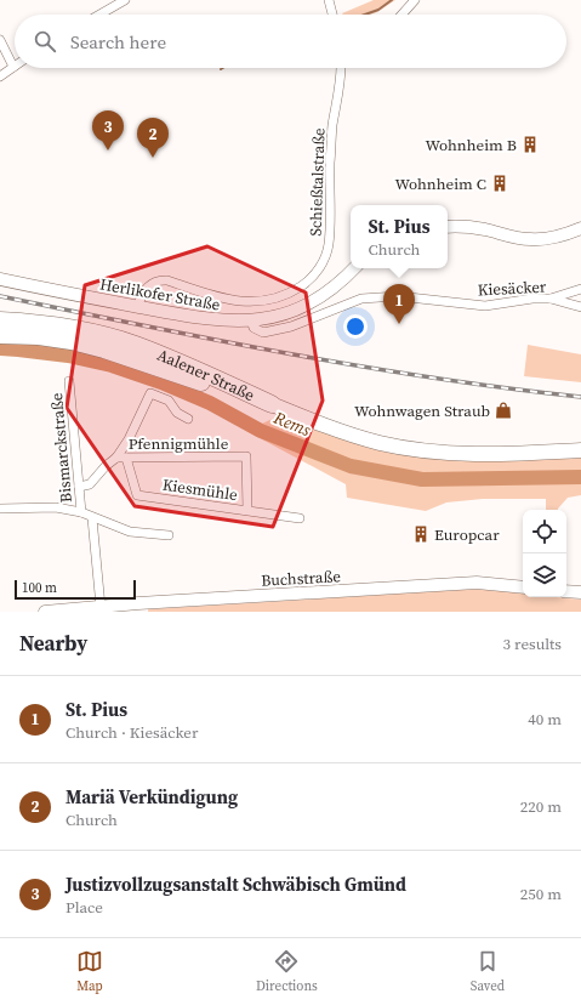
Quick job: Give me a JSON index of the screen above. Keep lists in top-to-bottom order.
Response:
{
  "streets": {
    "highway": ["Aalener Straße"],
    "main road": ["Herlikofer Straße", "Buchstraße"],
    "street": [
      "Schießtalstraße",
      "Kiesäcker",
      "Pfennigmühle",
      "Bismarckstraße",
      "Kiesmühle"
    ]
  },
  "crossings": [
    ["Schießtalstraße", "Herlikofer Straße"],
    ["Kiesäcker", "Herlikofer Straße"],
    ["Pfennigmühle", "Bismarckstraße"],
    ["Pfennigmühle", "Kiesmühle"],
    ["Bismarckstraße", "Buchstraße"]
  ],
  "water": ["Rems"],
  "places": {
    "building": ["Wohnheim B", "Wohnheim C", "Europcar"],
    "shop": ["Wohnwagen Straub"]
  },
  "scale_bar": "100 m",
  "page": {
    "search": "Search here",
    "pins": ["3", "2", "1"],
    "popup": ["St. Pius", "Church"],
    "scale": "100 m",
    "heading": ["Nearby", "3 results"],
    "list": [
      {
        "mark": "1",
        "name": "St. Pius",
        "note": "Church · Kiesäcker",
        "value": "40 m"
      },
      {
        "mark": "2",
        "name": "Mariä Verkündigung",
        "note": "Church",
        "value": "220 m"
      },
      {
        "mark": "3",
        "name": "Justizvollzugsanstalt Schwäbisch Gmünd",
        "note": "Place",
        "value": "250 m"
      }
    ],
    "nav": ["Map", "Directions", "Saved"]
  }
}
